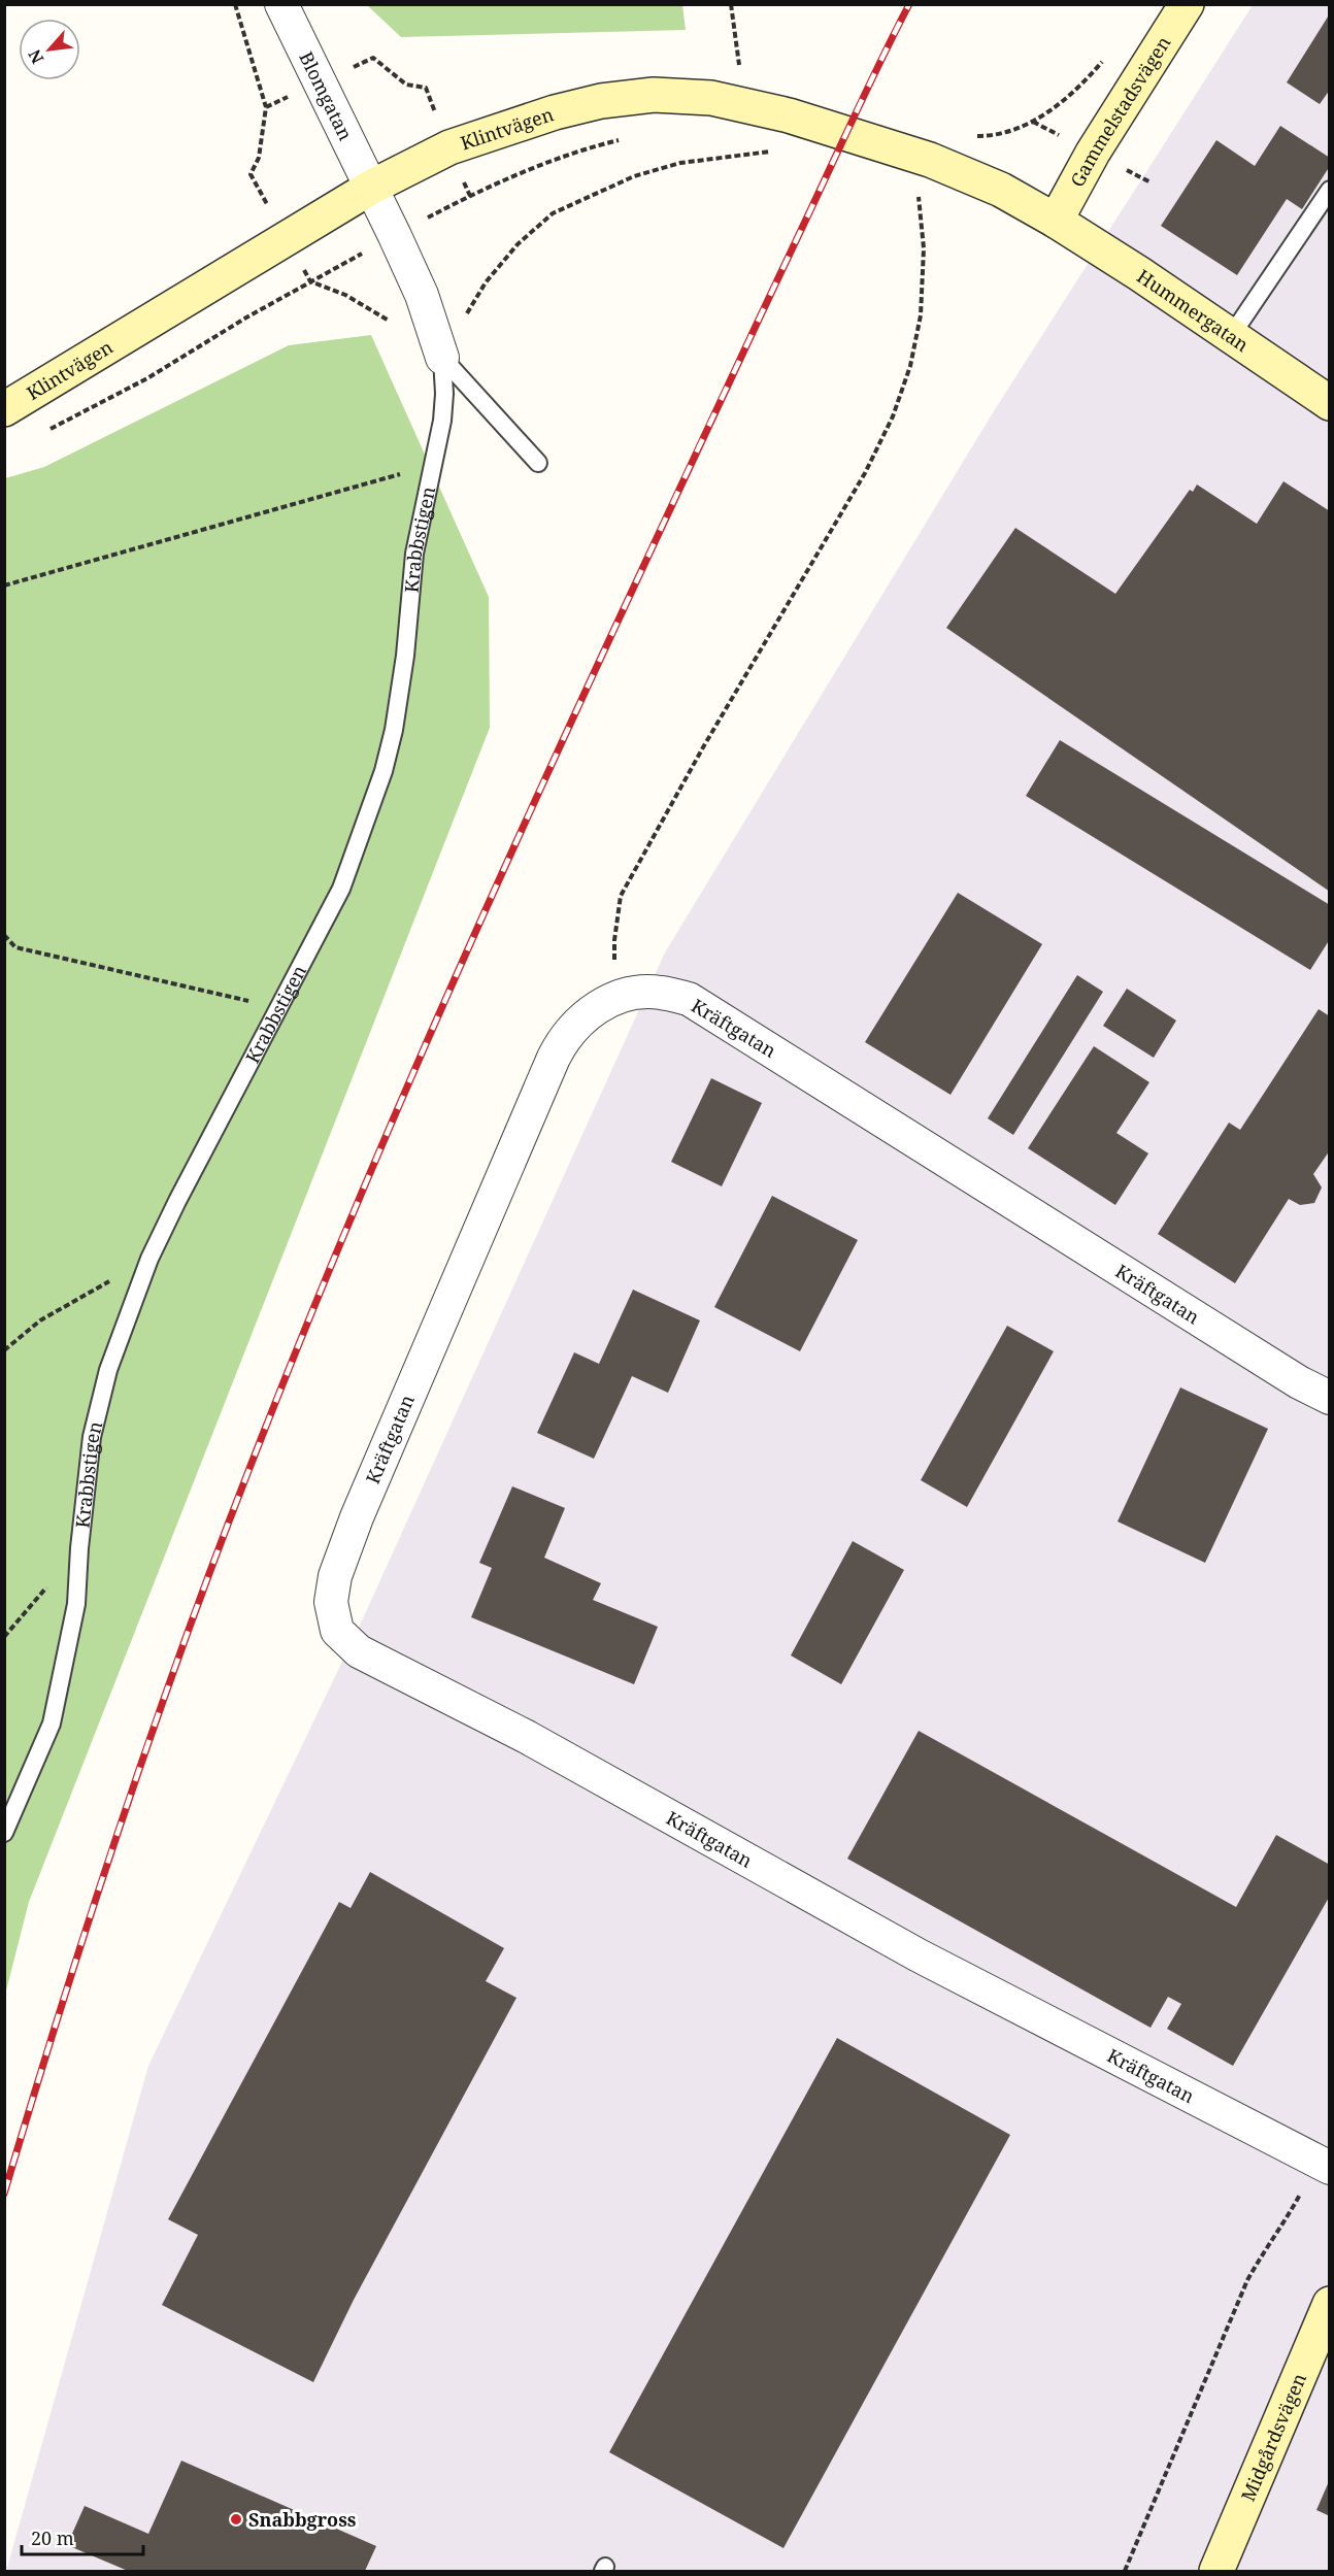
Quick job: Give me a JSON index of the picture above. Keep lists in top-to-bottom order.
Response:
{
  "streets": {
    "street": [
      "Blomgatan",
      "Gammelstadsvägen",
      "Klintvägen",
      "Hummergatan",
      "Krabbstigen",
      "Kräftgatan",
      "Midgårdsvägen"
    ]
  },
  "crossings": [
    ["Blomgatan", "Klintvägen"],
    ["Blomgatan", "Krabbstigen"],
    ["Gammelstadsvägen", "Klintvägen"],
    ["Gammelstadsvägen", "Hummergatan"],
    ["Klintvägen", "Hummergatan"],
    ["Klintvägen", "Krabbstigen"]
  ],
  "places": ["Snabbgross"],
  "scale_bar": "20 m",
  "north": "bottom left"
}
